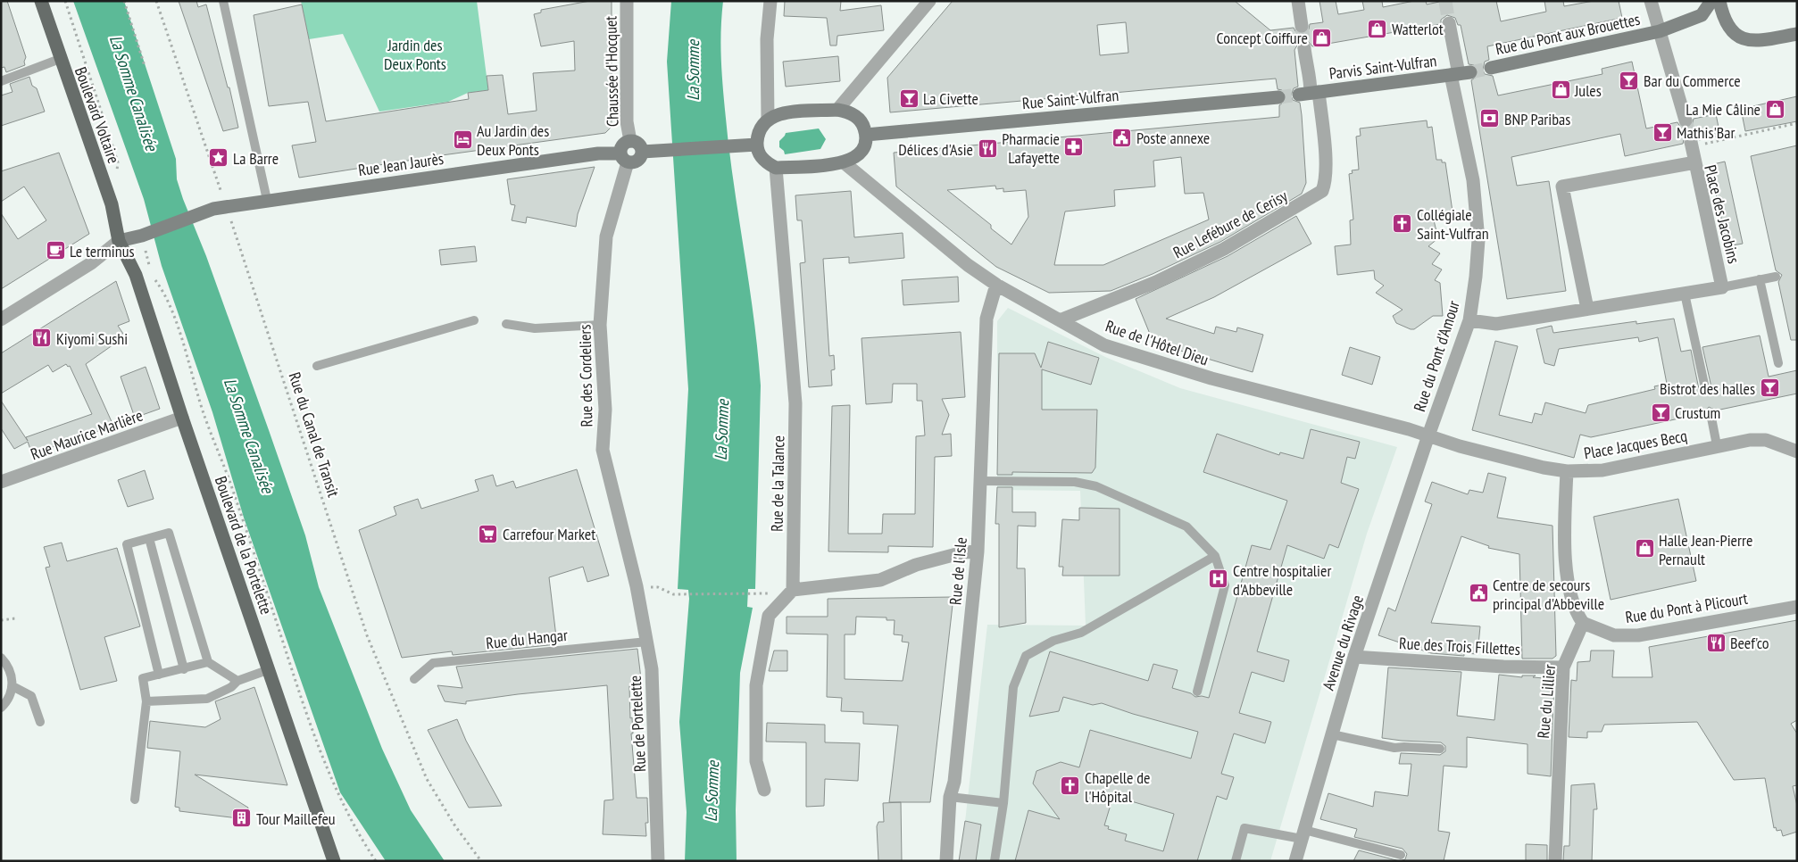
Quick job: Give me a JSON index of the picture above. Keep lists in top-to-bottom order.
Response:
{
  "streets": {
    "main road": ["Boulevard Voltaire", "Boulevard de la Portelette"],
    "street": [
      "Rue du Pont aux Brouettes",
      "Parvis Saint-Vulfran",
      "Chaussée d'Hocquet",
      "Rue Saint-Vulfran",
      "Rue Jean Jaurès",
      "Place des Jacobins",
      "Rue Lefébure de Cerisy",
      "Rue de l'Hôtel Dieu",
      "Rue du Pont d'Amour",
      "Rue des Cordeliers",
      "Rue Maurice Marlière",
      "Place Jacques Becq",
      "Rue de la Talance",
      "Rue de l'Isle",
      "Rue du Pont à Plicourt",
      "Avenue du Rivage",
      "Rue des Trois Fillettes",
      "Rue du Lillier",
      "Rue de Portelette"
    ],
    "lane": ["Rue du Hangar"],
    "path": ["Rue du Canal de Transit"]
  },
  "crossings": [
    ["Parvis Saint-Vulfran", "Rue Lefébure de Cerisy"],
    ["Parvis Saint-Vulfran", "Rue du Pont d'Amour"],
    ["Chaussée d'Hocquet", "Rue Jean Jaurès"],
    ["Chaussée d'Hocquet", "Rue des Cordeliers"],
    ["Boulevard Voltaire", "Rue Jean Jaurès"],
    ["Boulevard Voltaire", "Boulevard de la Portelette"],
    ["Rue Jean Jaurès", "Rue des Cordeliers"],
    ["Rue Jean Jaurès", "Rue du Canal de Transit"],
    ["Rue Jean Jaurès", "Boulevard de la Portelette"],
    ["Place des Jacobins", "Rue du Pont d'Amour"],
    ["Rue Lefébure de Cerisy", "Rue de l'Hôtel Dieu"],
    ["Rue de l'Hôtel Dieu", "Rue du Pont d'Amour"],
    ["Rue de l'Hôtel Dieu", "Place Jacques Becq"],
    ["Rue de l'Hôtel Dieu", "Rue de l'Isle"],
    ["Rue de l'Hôtel Dieu", "Avenue du Rivage"],
    ["Rue du Pont d'Amour", "Place Jacques Becq"],
    ["Rue du Pont d'Amour", "Avenue du Rivage"],
    ["Rue des Cordeliers", "Rue de Portelette"],
    ["Rue Maurice Marlière", "Boulevard de la Portelette"],
    ["Place Jacques Becq", "Avenue du Rivage"],
    ["Rue du Pont à Plicourt", "Rue du Lillier"],
    ["Rue du Hangar", "Rue de Portelette"],
    ["Avenue du Rivage", "Rue des Trois Fillettes"],
    ["Rue des Trois Fillettes", "Rue du Lillier"]
  ],
  "water": ["La Somme", "La Somme Canalisée"],
  "parks": ["Jardin des Deux Ponts"],
  "places": {
    "shop": [
      "Watterlot",
      "Concept Coiffure",
      "Jules",
      "La Mie Câline",
      "Halle Jean-Pierre Pernault"
    ],
    "bar": [
      "Bar du Commerce",
      "La Civette",
      "Mathis'Bar",
      "Bistrot des halles",
      "Crustum"
    ],
    "bank": ["BNP Paribas"],
    "public building": ["Poste annexe", "Centre de secours principal d'Abbeville"],
    "hotel": ["Au Jardin des Deux Ponts"],
    "pharmacy": ["Pharmacie Lafayette"],
    "restaurant": ["Délices d'Asie", "Kiyomi Sushi", "Beef'co"],
    "place": ["La Barre"],
    "church": ["Collégiale Saint-Vulfran", "Chapelle de l'Hôpital"],
    "cafe": ["Le terminus"],
    "supermarket": ["Carrefour Market"],
    "hospital": ["Centre hospitalier d'Abbeville"],
    "building": ["Tour Maillefeu"]
  }
}
